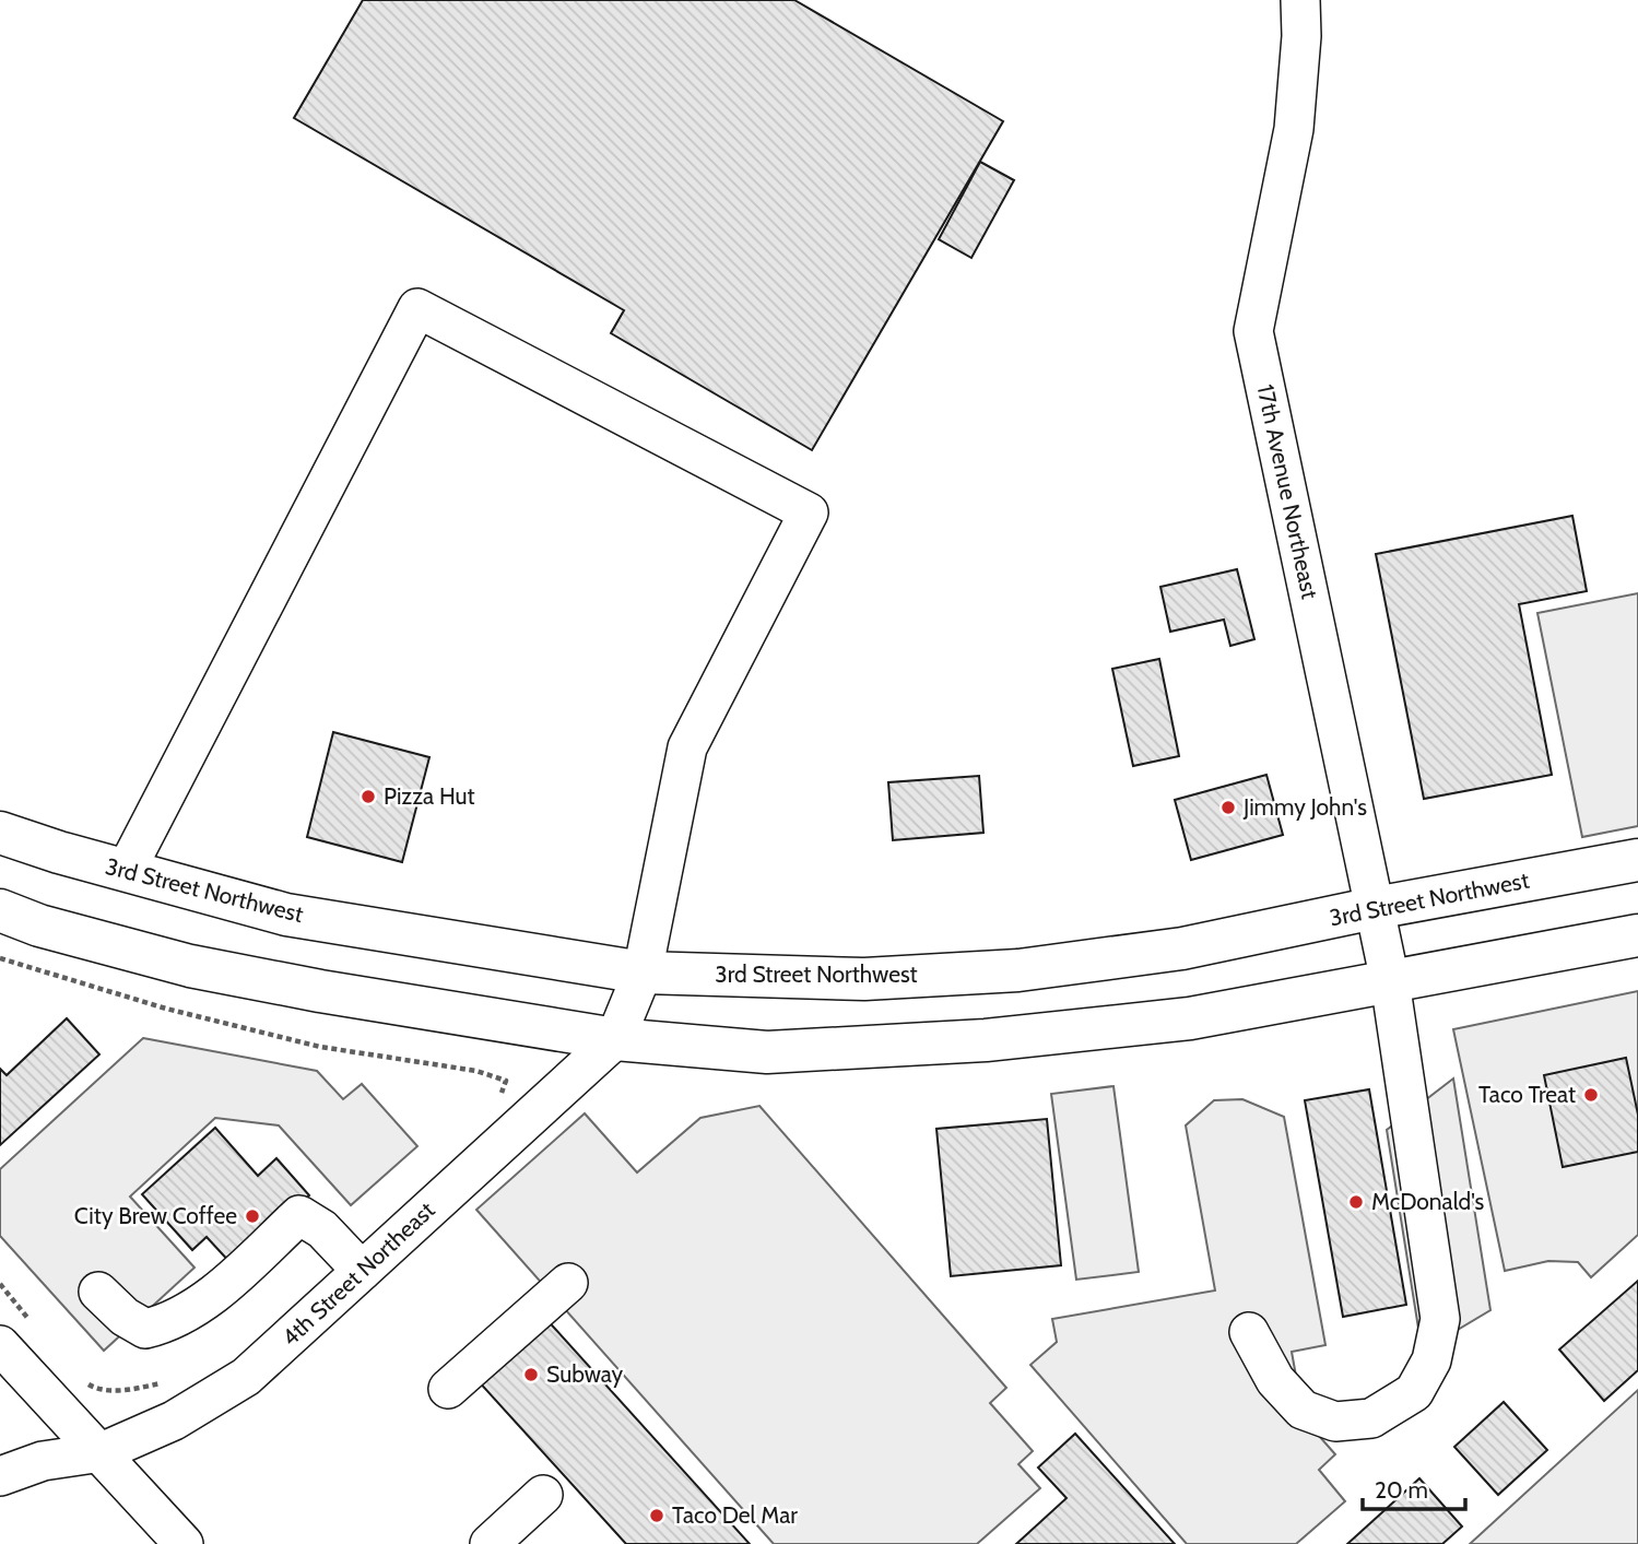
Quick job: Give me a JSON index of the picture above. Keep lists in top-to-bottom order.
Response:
{
  "streets": {
    "highway": ["3rd Street Northwest"],
    "street": ["17th Avenue Northeast", "4th Street Northeast"]
  },
  "crossings": [
    ["17th Avenue Northeast", "3rd Street Northwest"],
    ["3rd Street Northwest", "4th Street Northeast"]
  ],
  "places": [
    "Pizza Hut",
    "Jimmy John's",
    "Taco Treat",
    "McDonald's",
    "City Brew Coffee",
    "Subway",
    "Taco Del Mar"
  ],
  "scale_bar": "20 m"
}
